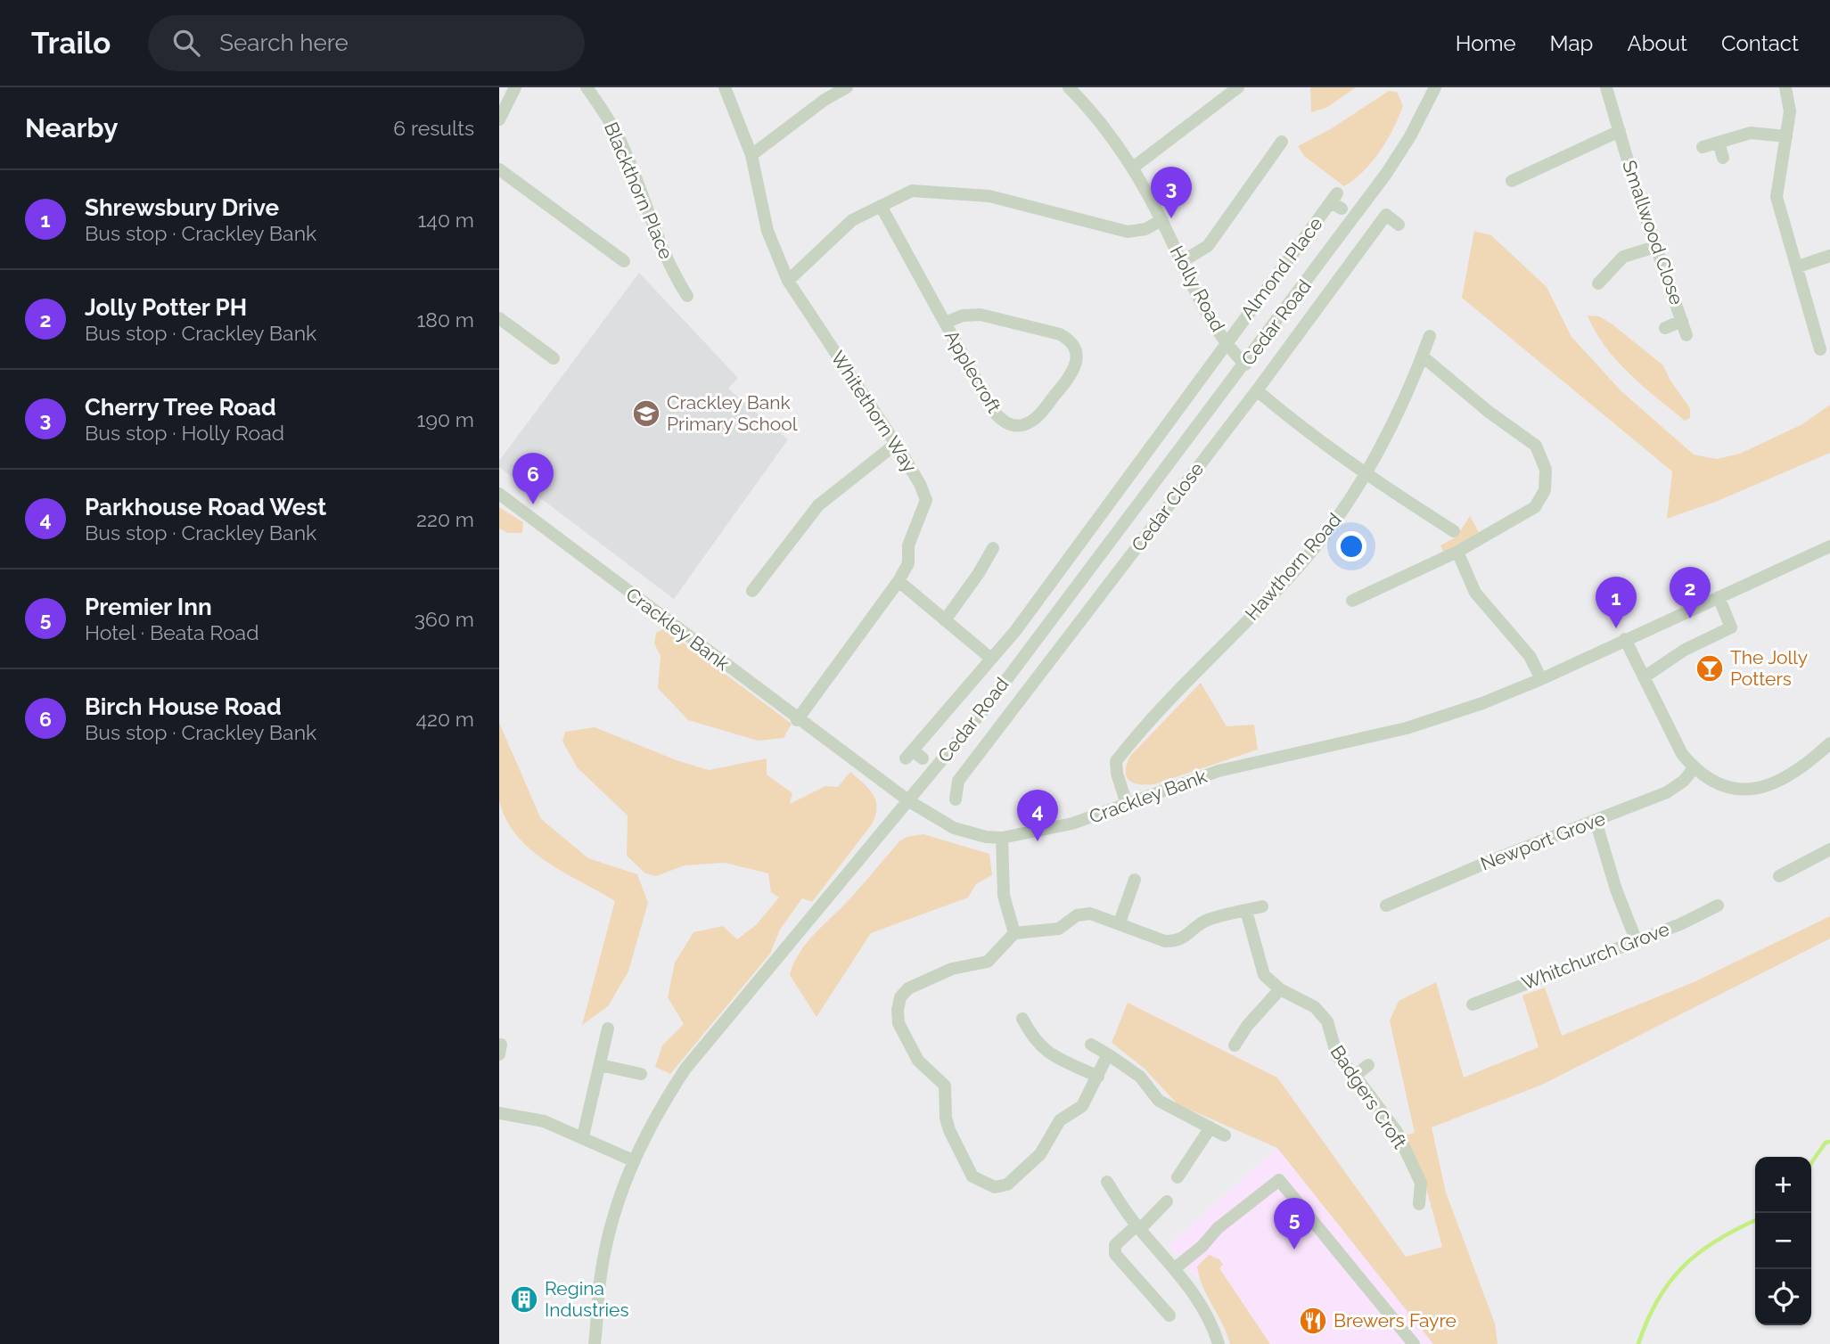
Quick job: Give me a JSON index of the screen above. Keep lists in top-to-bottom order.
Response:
{
  "streets": {
    "street": [
      "Blackthorn Place",
      "Smallwood Close",
      "Almond Place",
      "Holly Road",
      "Cedar Road",
      "Applecroft",
      "Whitethorn Way",
      "Cedar Close",
      "Hawthorn Road",
      "Crackley Bank",
      "Newport Grove",
      "Whitchurch Grove",
      "Badgers Croft"
    ]
  },
  "crossings": [
    ["Almond Place", "Holly Road"],
    ["Almond Place", "Cedar Road"],
    ["Holly Road", "Cedar Road"],
    ["Cedar Road", "Crackley Bank"],
    ["Whitethorn Way", "Crackley Bank"],
    ["Hawthorn Road", "Crackley Bank"]
  ],
  "places": {
    "school or university": ["Crackley Bank Primary School"],
    "bar": ["The Jolly Potters"],
    "building": ["Regina Industries"],
    "restaurant": ["Brewers Fayre"]
  },
  "page": {
    "header": "Trailo",
    "search": "Search here",
    "nav": [
      "Home",
      "Map",
      "About",
      "Contact"
    ],
    "heading": ["Nearby", "6 results"],
    "pins": [
      "3",
      "6",
      "2",
      "1",
      "4",
      "5"
    ],
    "list": [
      {
        "mark": "1",
        "name": "Shrewsbury Drive",
        "note": "Bus stop · Crackley Bank",
        "value": "140 m"
      },
      {
        "mark": "2",
        "name": "Jolly Potter PH",
        "note": "Bus stop · Crackley Bank",
        "value": "180 m"
      },
      {
        "mark": "3",
        "name": "Cherry Tree Road",
        "note": "Bus stop · Holly Road",
        "value": "190 m"
      },
      {
        "mark": "4",
        "name": "Parkhouse Road West",
        "note": "Bus stop · Crackley Bank",
        "value": "220 m"
      },
      {
        "mark": "5",
        "name": "Premier Inn",
        "note": "Hotel · Beata Road",
        "value": "360 m"
      },
      {
        "mark": "6",
        "name": "Birch House Road",
        "note": "Bus stop · Crackley Bank",
        "value": "420 m"
      }
    ],
    "map_buttons": ["+", "−"]
  }
}
